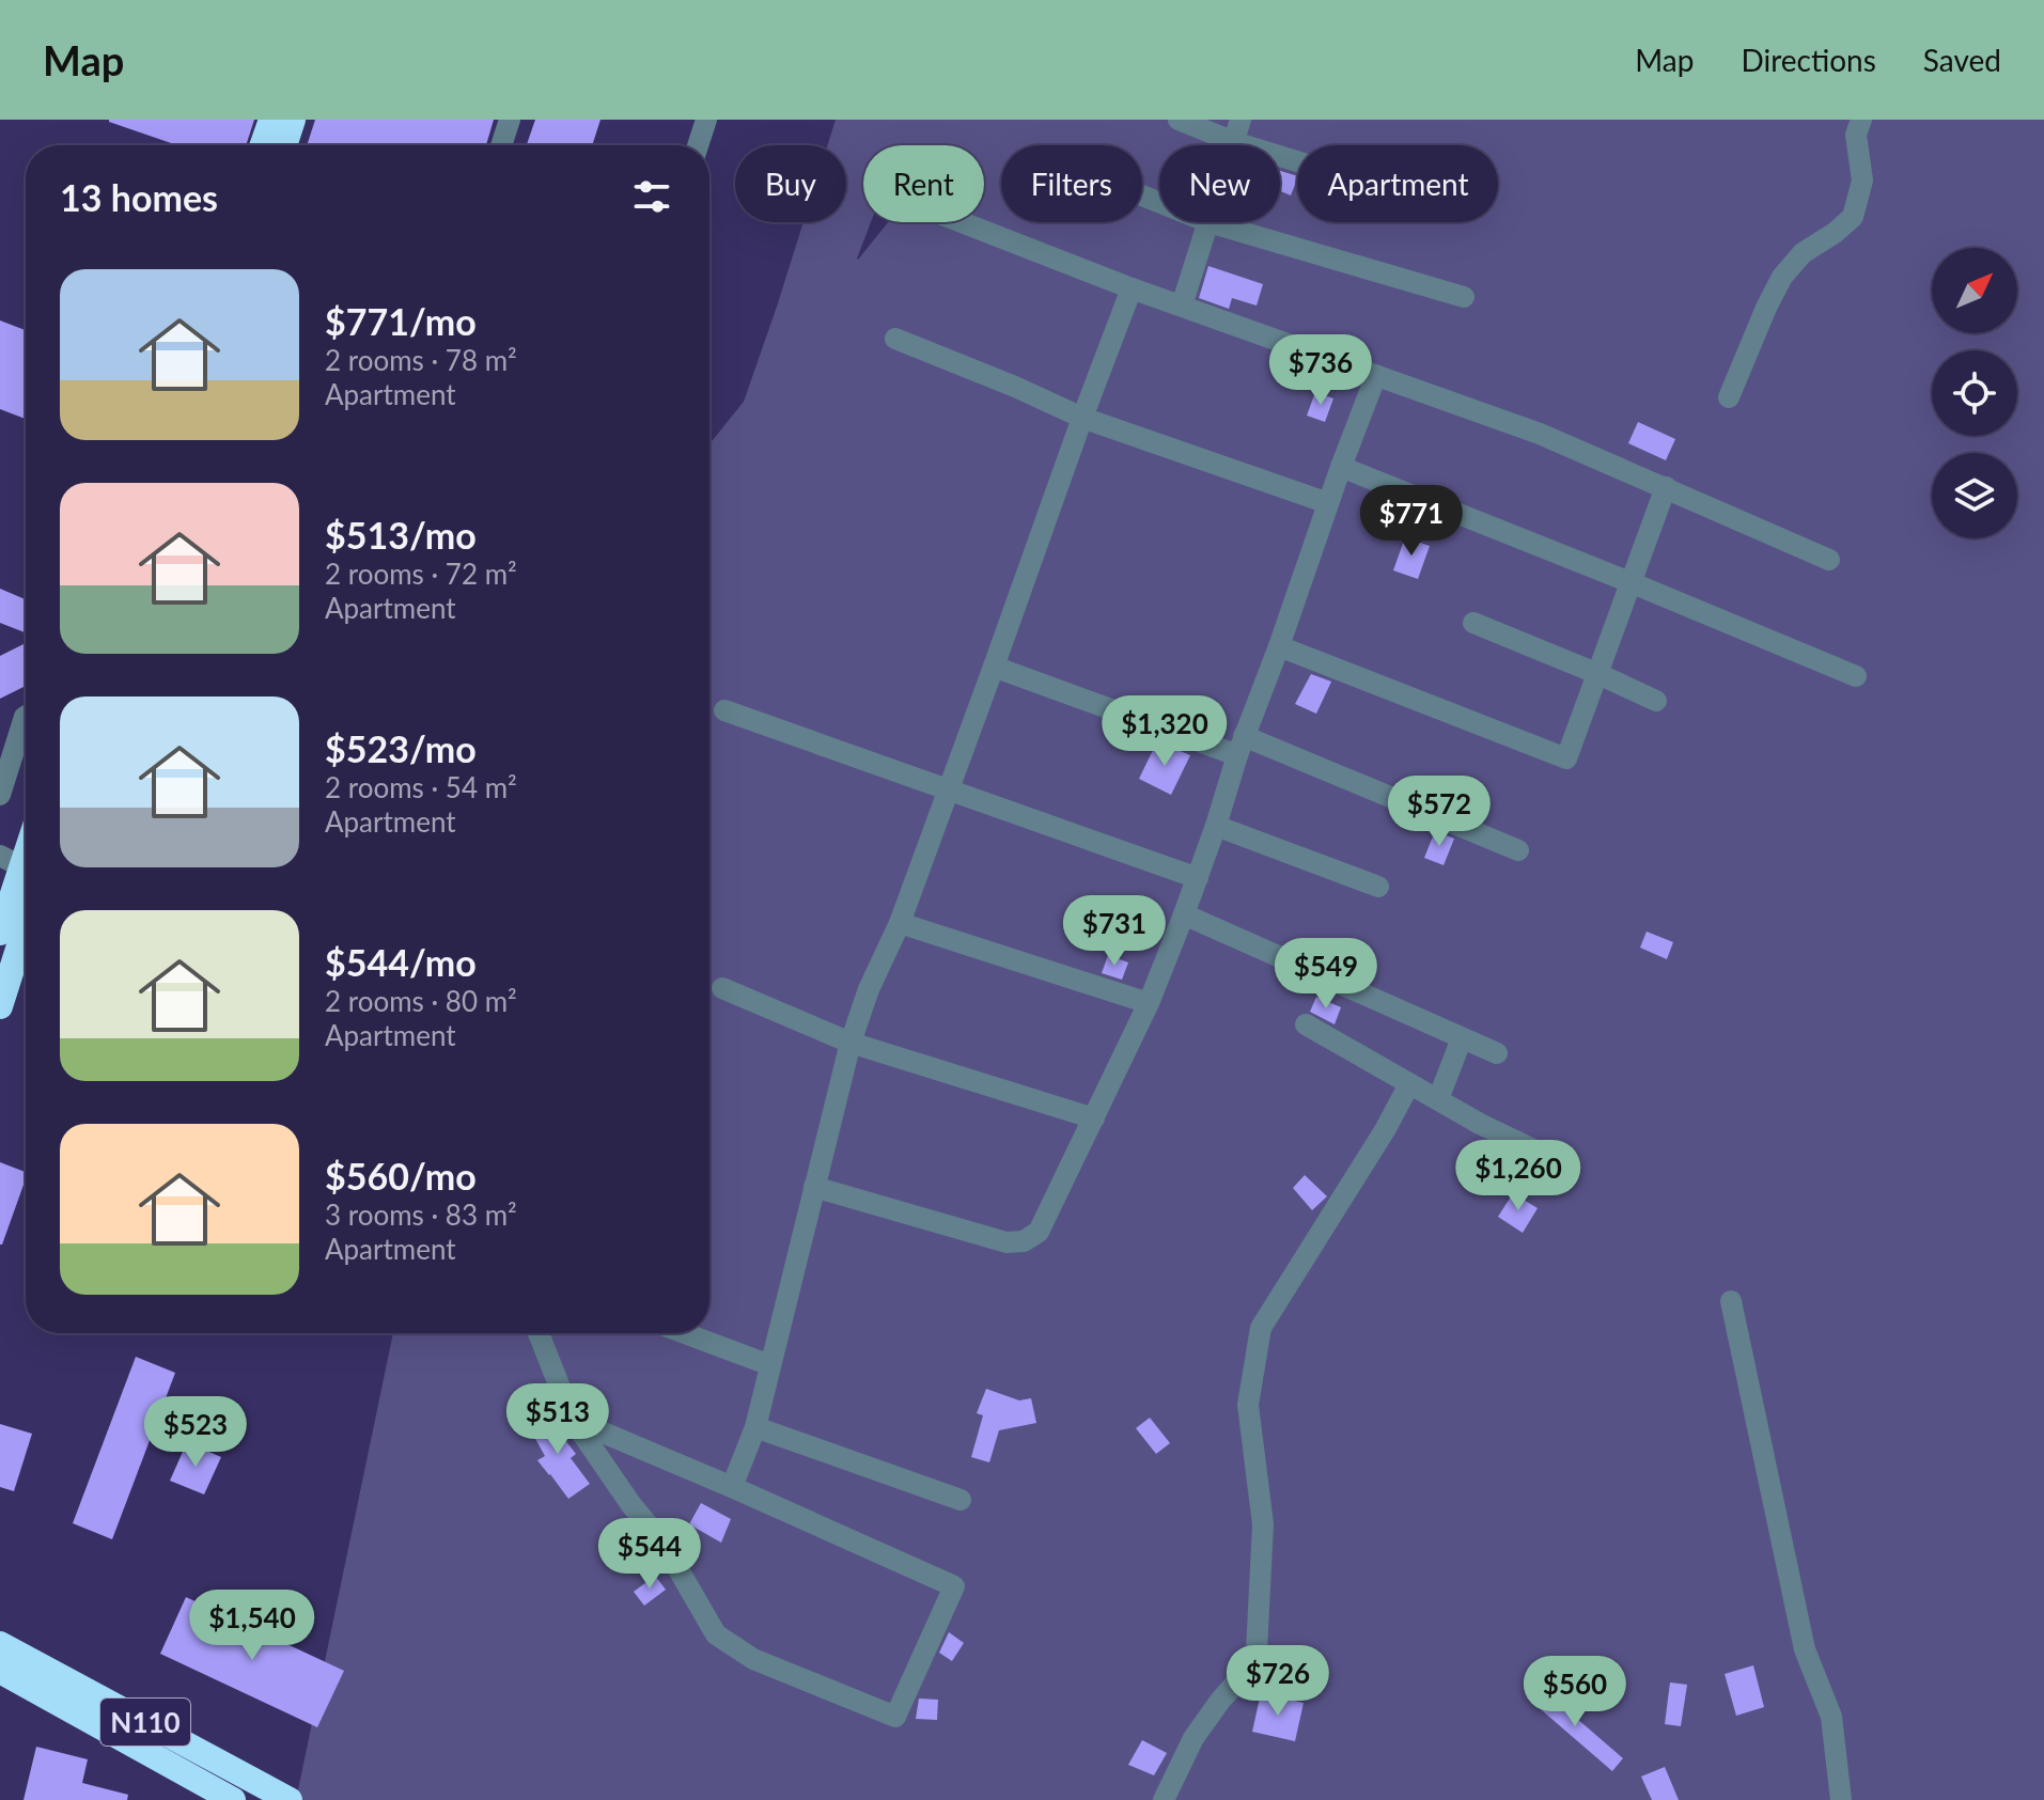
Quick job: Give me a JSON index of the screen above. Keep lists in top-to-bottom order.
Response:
{
  "streets": {
    "highway": ["N110"]
  },
  "north": "top right",
  "page": {
    "header": "Map",
    "nav": ["Map", "Directions", "Saved"],
    "chip": [
      "Buy",
      "Rent",
      "Filters",
      "New",
      "Apartment"
    ],
    "heading": "13 homes",
    "list": [
      {
        "name": "$771/mo",
        "note": "2 rooms · 78 m² · Apartment"
      },
      {
        "name": "$513/mo",
        "note": "2 rooms · 72 m² · Apartment"
      },
      {
        "name": "$523/mo",
        "note": "2 rooms · 54 m² · Apartment"
      },
      {
        "name": "$544/mo",
        "note": "2 rooms · 80 m² · Apartment"
      },
      {
        "name": "$560/mo",
        "note": "3 rooms · 83 m² · Apartment"
      }
    ],
    "price": [
      "$736",
      "$771",
      "$1,320",
      "$572",
      "$731",
      "$549",
      "$1,260",
      "$513",
      "$523",
      "$544",
      "$1,540",
      "$726",
      "$560"
    ]
  }
}
